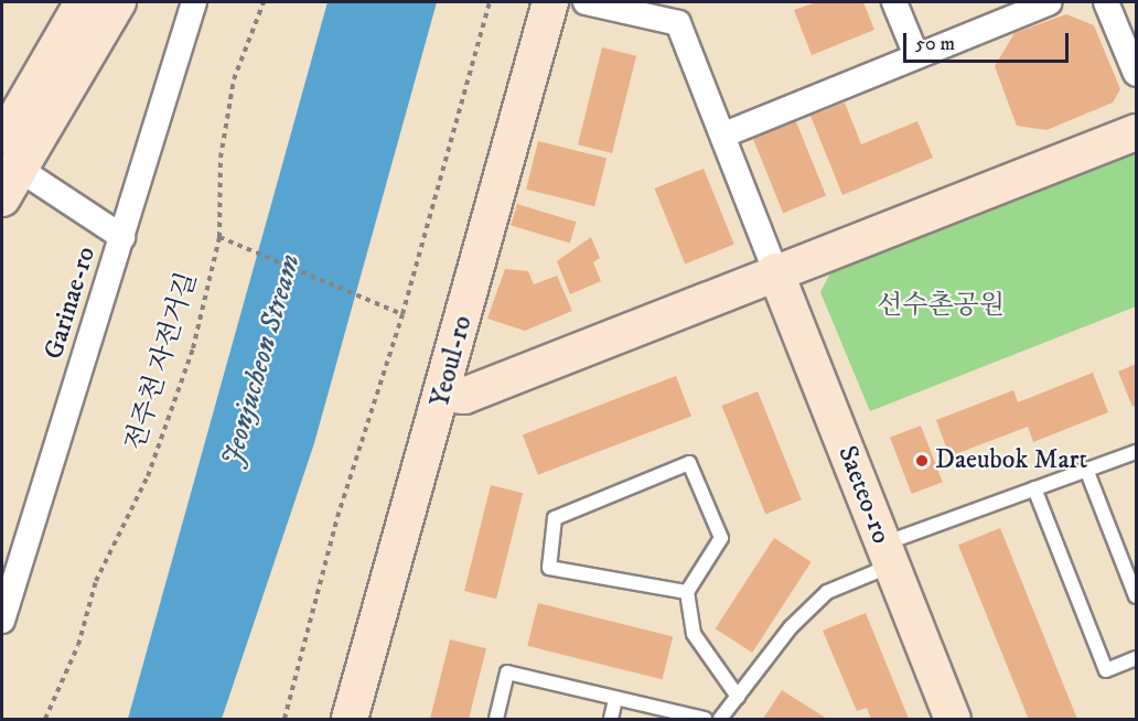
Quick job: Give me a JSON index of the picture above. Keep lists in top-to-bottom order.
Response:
{
  "streets": {
    "street": ["Garinae-ro", "Yeoul-ro", "Saeteo-ro"],
    "path": ["전주천 자전거길"]
  },
  "water": ["Jeonjucheon Stream"],
  "parks": ["선수촌공원"],
  "places": ["Daeubok Mart"],
  "scale_bar": "50 m"
}
